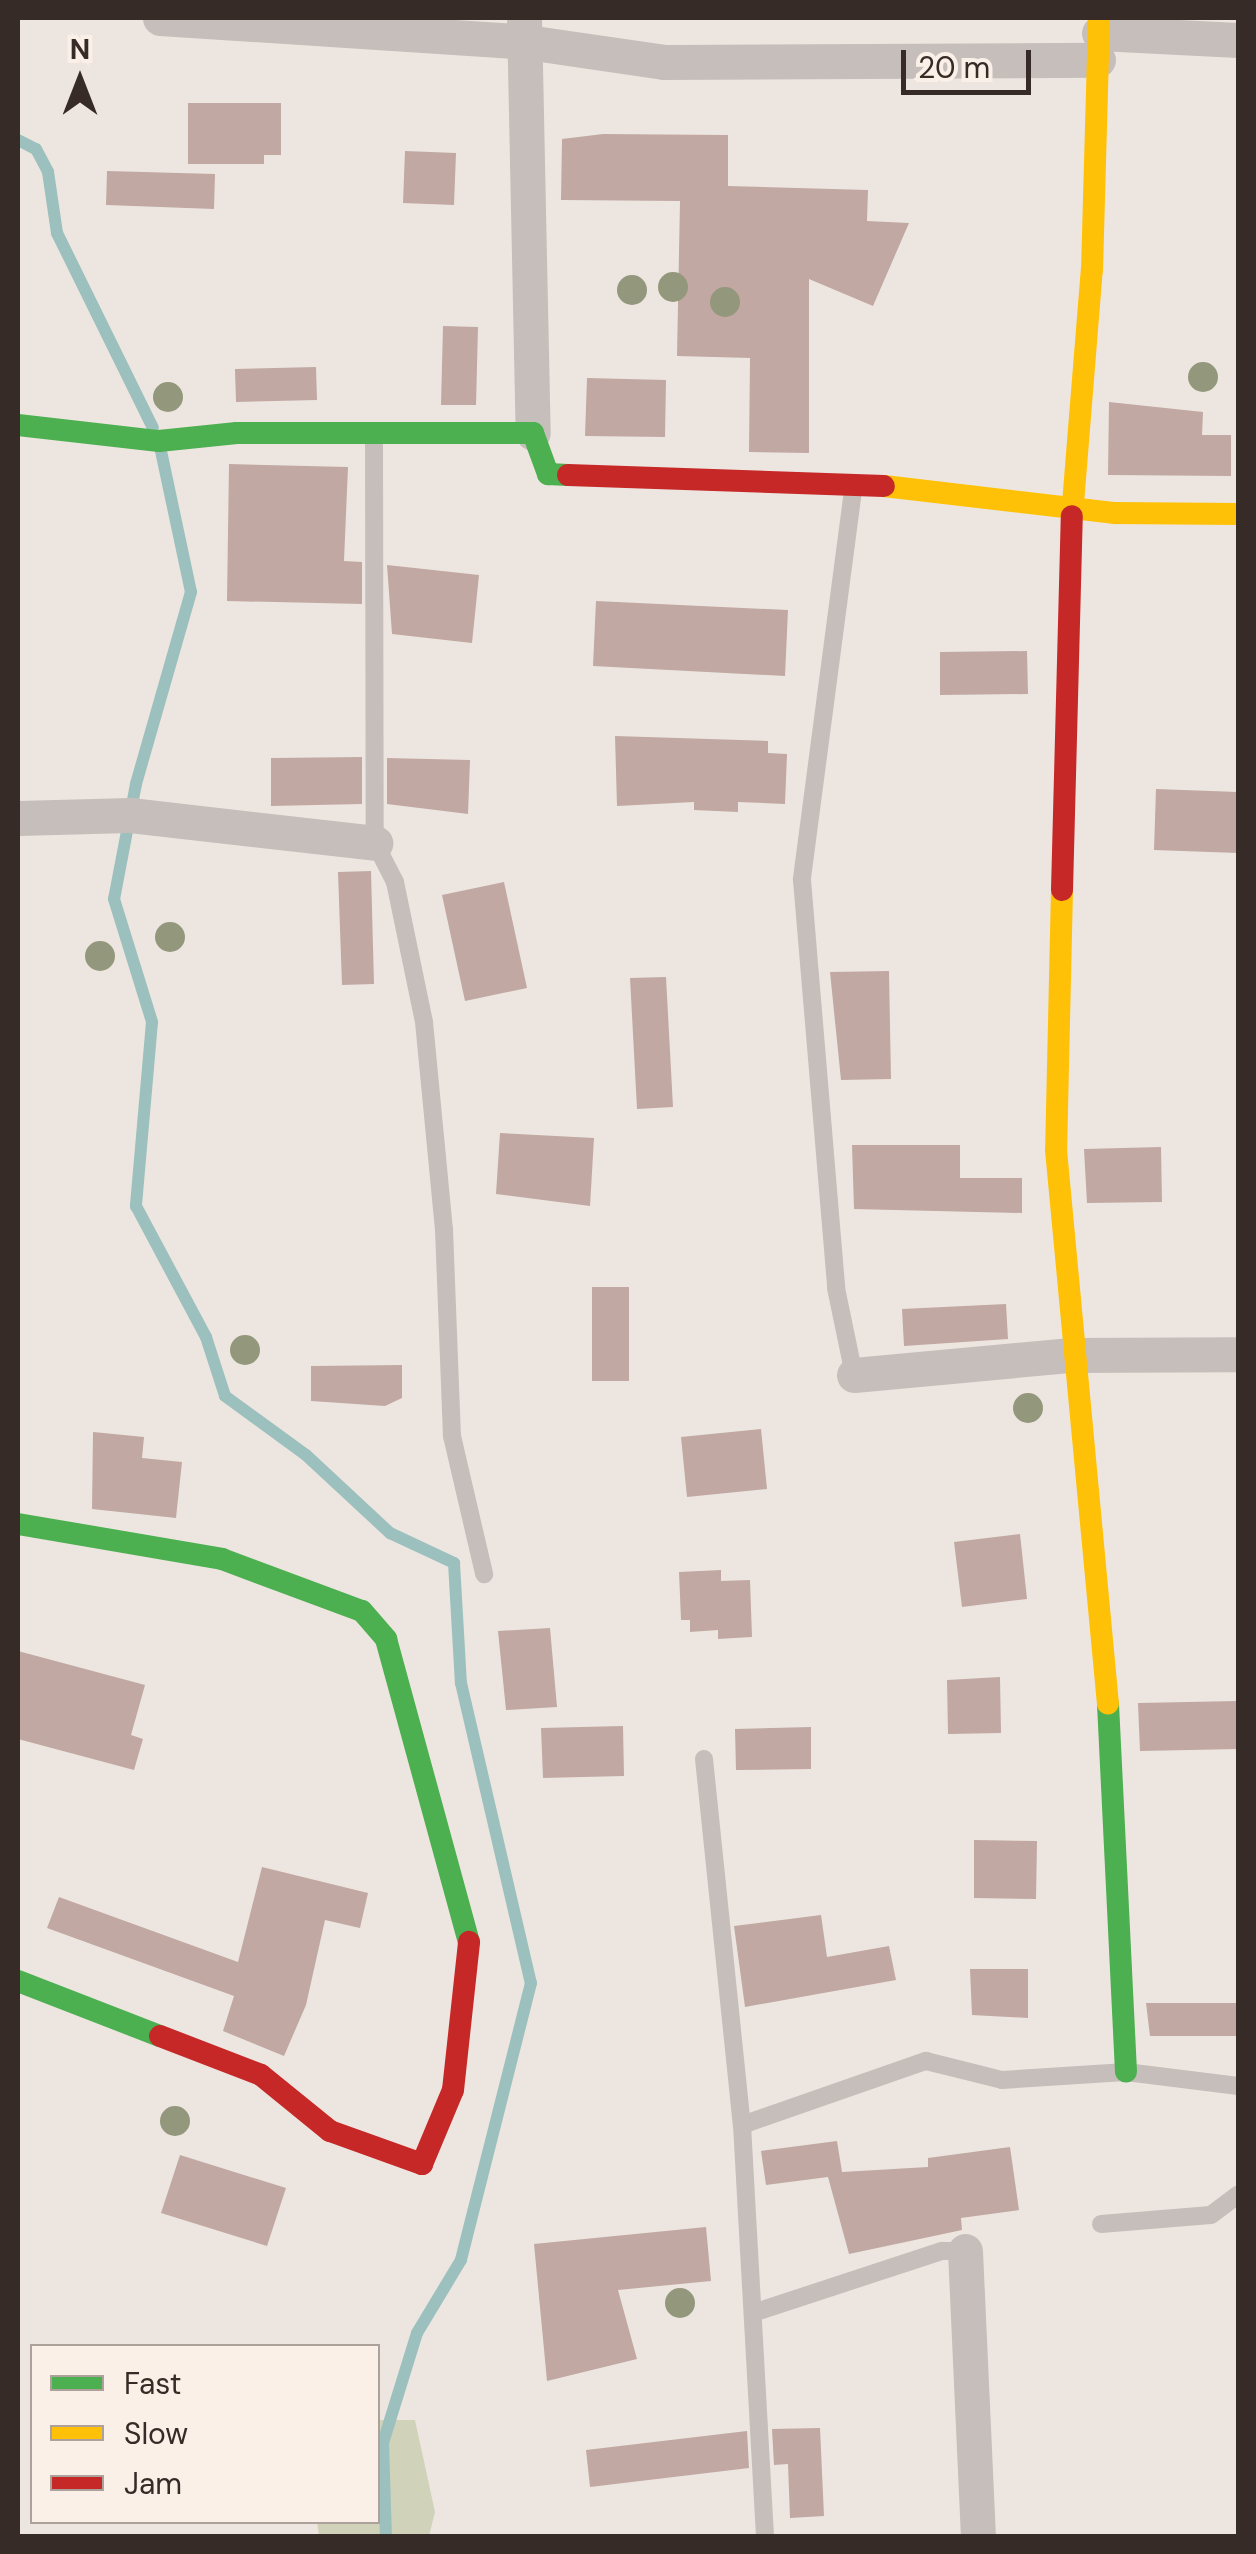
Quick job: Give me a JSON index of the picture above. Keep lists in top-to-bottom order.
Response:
{
  "legend": ["Fast", "Slow", "Jam"],
  "scale_bar": "20 m",
  "north": "top"
}
